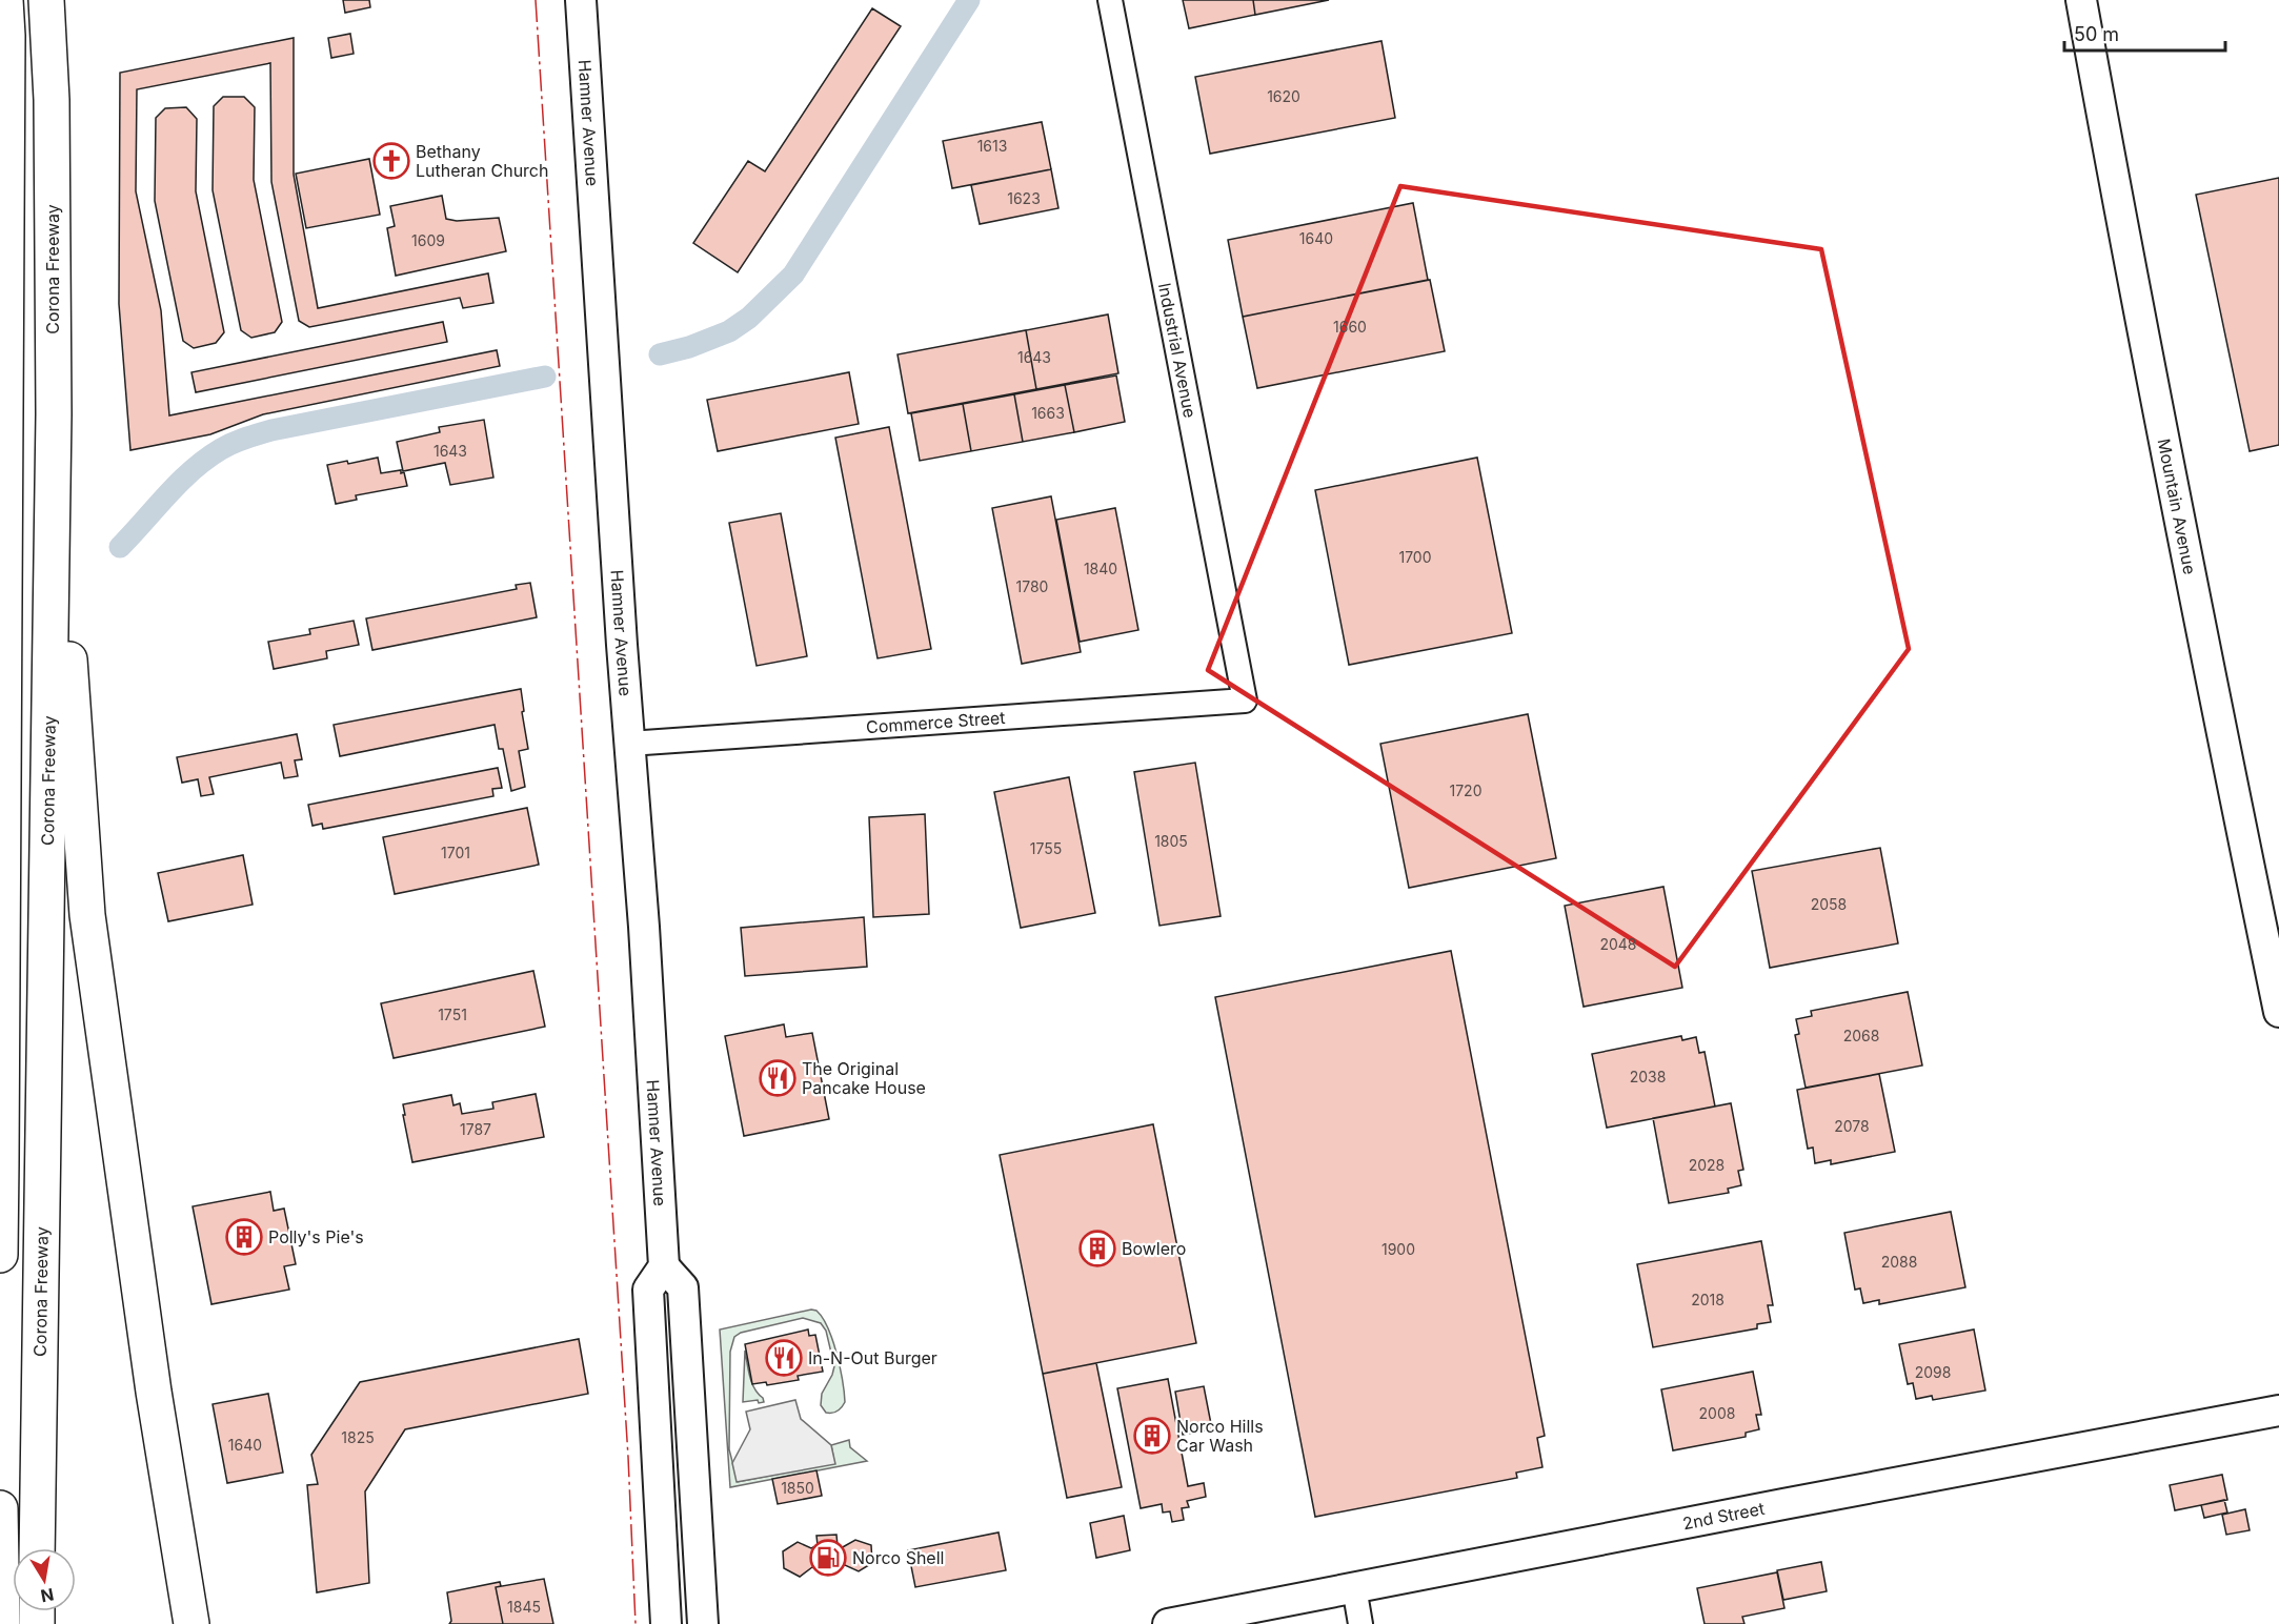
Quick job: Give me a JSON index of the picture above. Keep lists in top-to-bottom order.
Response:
{
  "streets": {
    "highway": ["Corona Freeway"],
    "main road": ["Hamner Avenue", "Mountain Avenue", "2nd Street"],
    "street": ["Industrial Avenue", "Commerce Street"]
  },
  "crossings": [
    ["Hamner Avenue", "Commerce Street"],
    ["Industrial Avenue", "Commerce Street"]
  ],
  "places": {
    "church": ["Bethany Lutheran Church"],
    "restaurant": ["The Original Pancake House", "In-N-Out Burger"],
    "building": ["Polly's Pie's", "Bowlero", "Norco Hills Car Wash"],
    "fuel station": ["Norco Shell"]
  },
  "house_numbers": [
    "1620",
    "1613",
    "1623",
    "1640",
    "1609",
    "1660",
    "1643",
    "1663",
    "1643",
    "1700",
    "1840",
    "1780",
    "1720",
    "1805",
    "1755",
    "1701",
    "2058",
    "2048",
    "1751",
    "2068",
    "2038",
    "2078",
    "1787",
    "2028",
    "1900",
    "2088",
    "2018",
    "2098",
    "2008",
    "1825",
    "1640",
    "1850",
    "1845"
  ],
  "scale_bar": "50 m",
  "north": "bottom"
}
